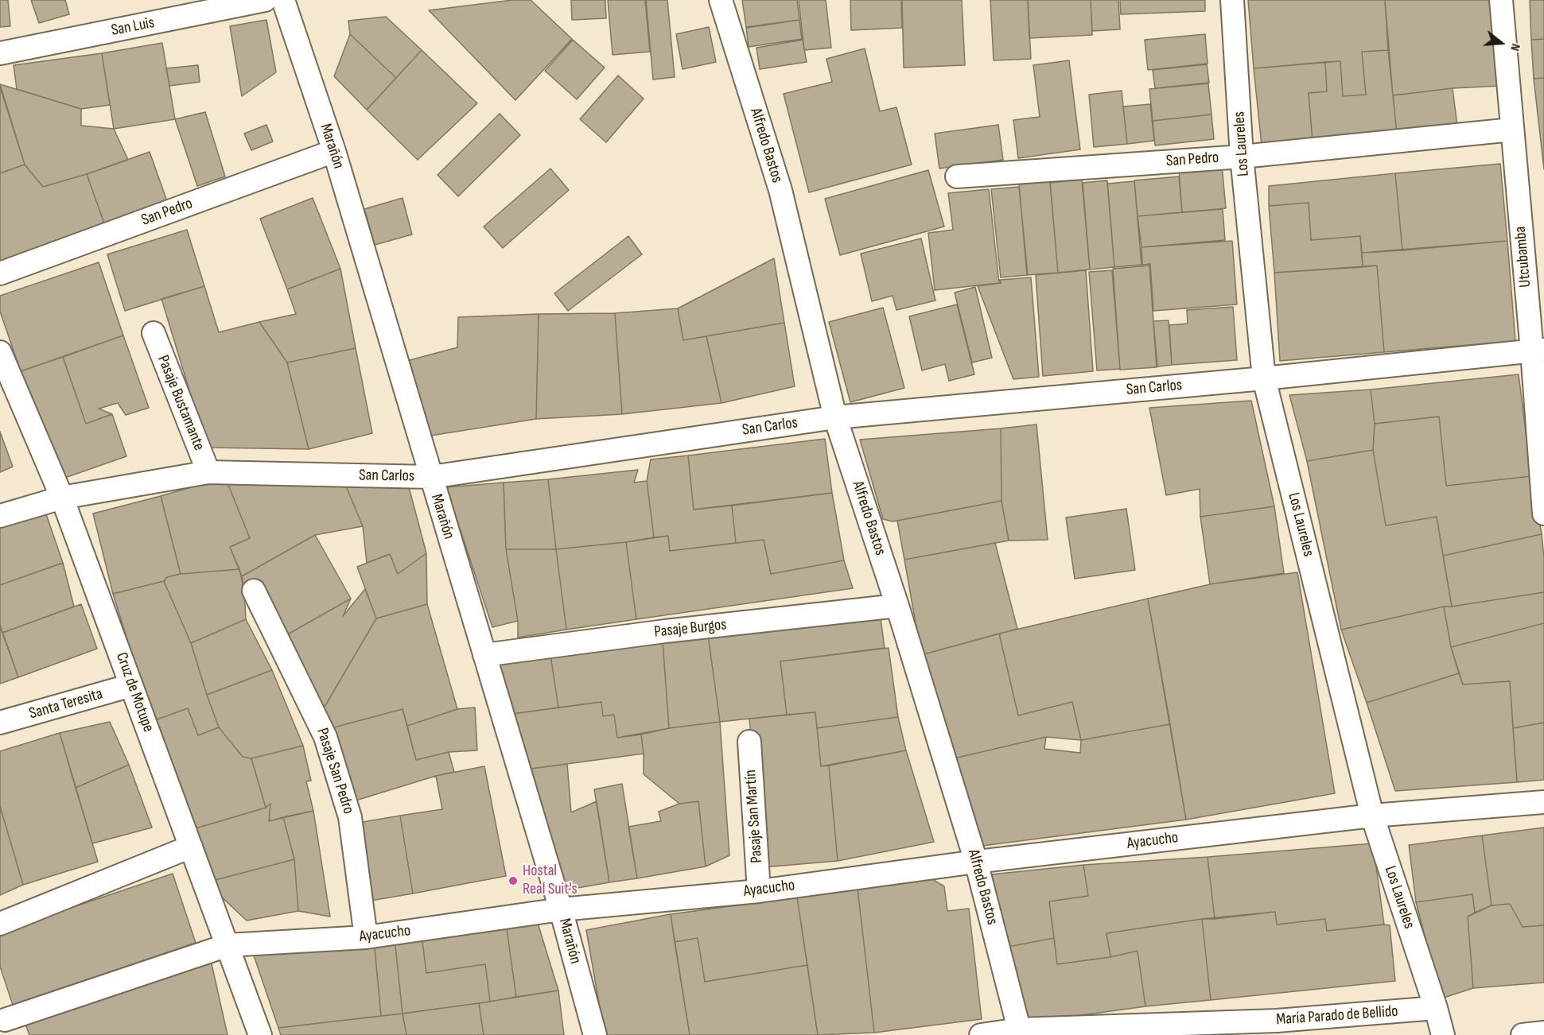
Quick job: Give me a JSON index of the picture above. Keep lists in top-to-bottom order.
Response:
{
  "streets": {
    "street": [
      "San Luis",
      "Los Laureles",
      "Alfredo Bastos",
      "Marañón",
      "San Pedro",
      "Utcubamba",
      "San Carlos",
      "Pasaje Bustamante",
      "Pasaje Burgos",
      "Cruz de Motupe",
      "Santa Teresita",
      "Pasaje San Pedro",
      "Pasaje San Martín",
      "Ayacucho",
      "María Parado de Bellido"
    ]
  },
  "crossings": [
    ["Los Laureles", "San Pedro"],
    ["Los Laureles", "San Carlos"],
    ["Los Laureles", "Ayacucho"],
    ["Los Laureles", "María Parado de Bellido"],
    ["Alfredo Bastos", "San Carlos"],
    ["Alfredo Bastos", "Pasaje Burgos"],
    ["Alfredo Bastos", "Ayacucho"],
    ["Alfredo Bastos", "María Parado de Bellido"],
    ["Marañón", "San Pedro"],
    ["Marañón", "San Carlos"],
    ["Marañón", "Pasaje Burgos"],
    ["Marañón", "Ayacucho"],
    ["San Pedro", "Utcubamba"],
    ["Utcubamba", "San Carlos"],
    ["San Carlos", "Pasaje Bustamante"],
    ["San Carlos", "Cruz de Motupe"],
    ["Cruz de Motupe", "Santa Teresita"],
    ["Cruz de Motupe", "Ayacucho"],
    ["Pasaje San Pedro", "Ayacucho"],
    ["Pasaje San Martín", "Ayacucho"]
  ],
  "places": ["Hostal Real Suit's"],
  "north": "right"
}
